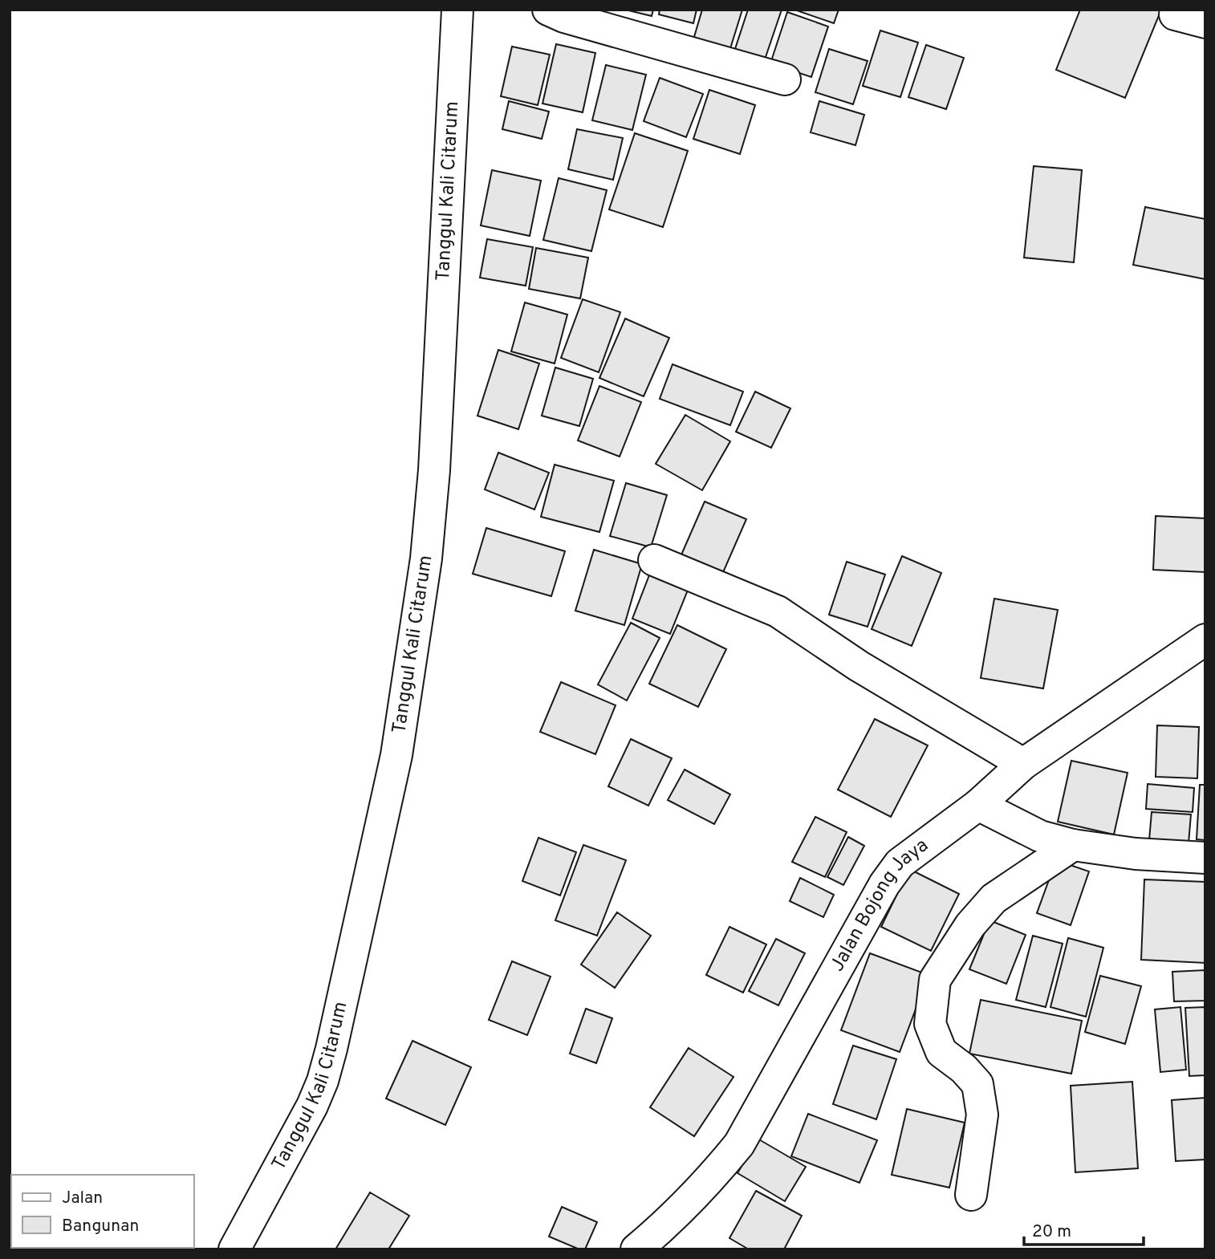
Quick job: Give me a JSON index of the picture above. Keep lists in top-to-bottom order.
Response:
{
  "streets": {
    "street": ["Tanggul Kali Citarum", "Jalan Bojong Jaya"]
  },
  "legend": ["Jalan", "Bangunan"],
  "scale_bar": "20 m"
}
